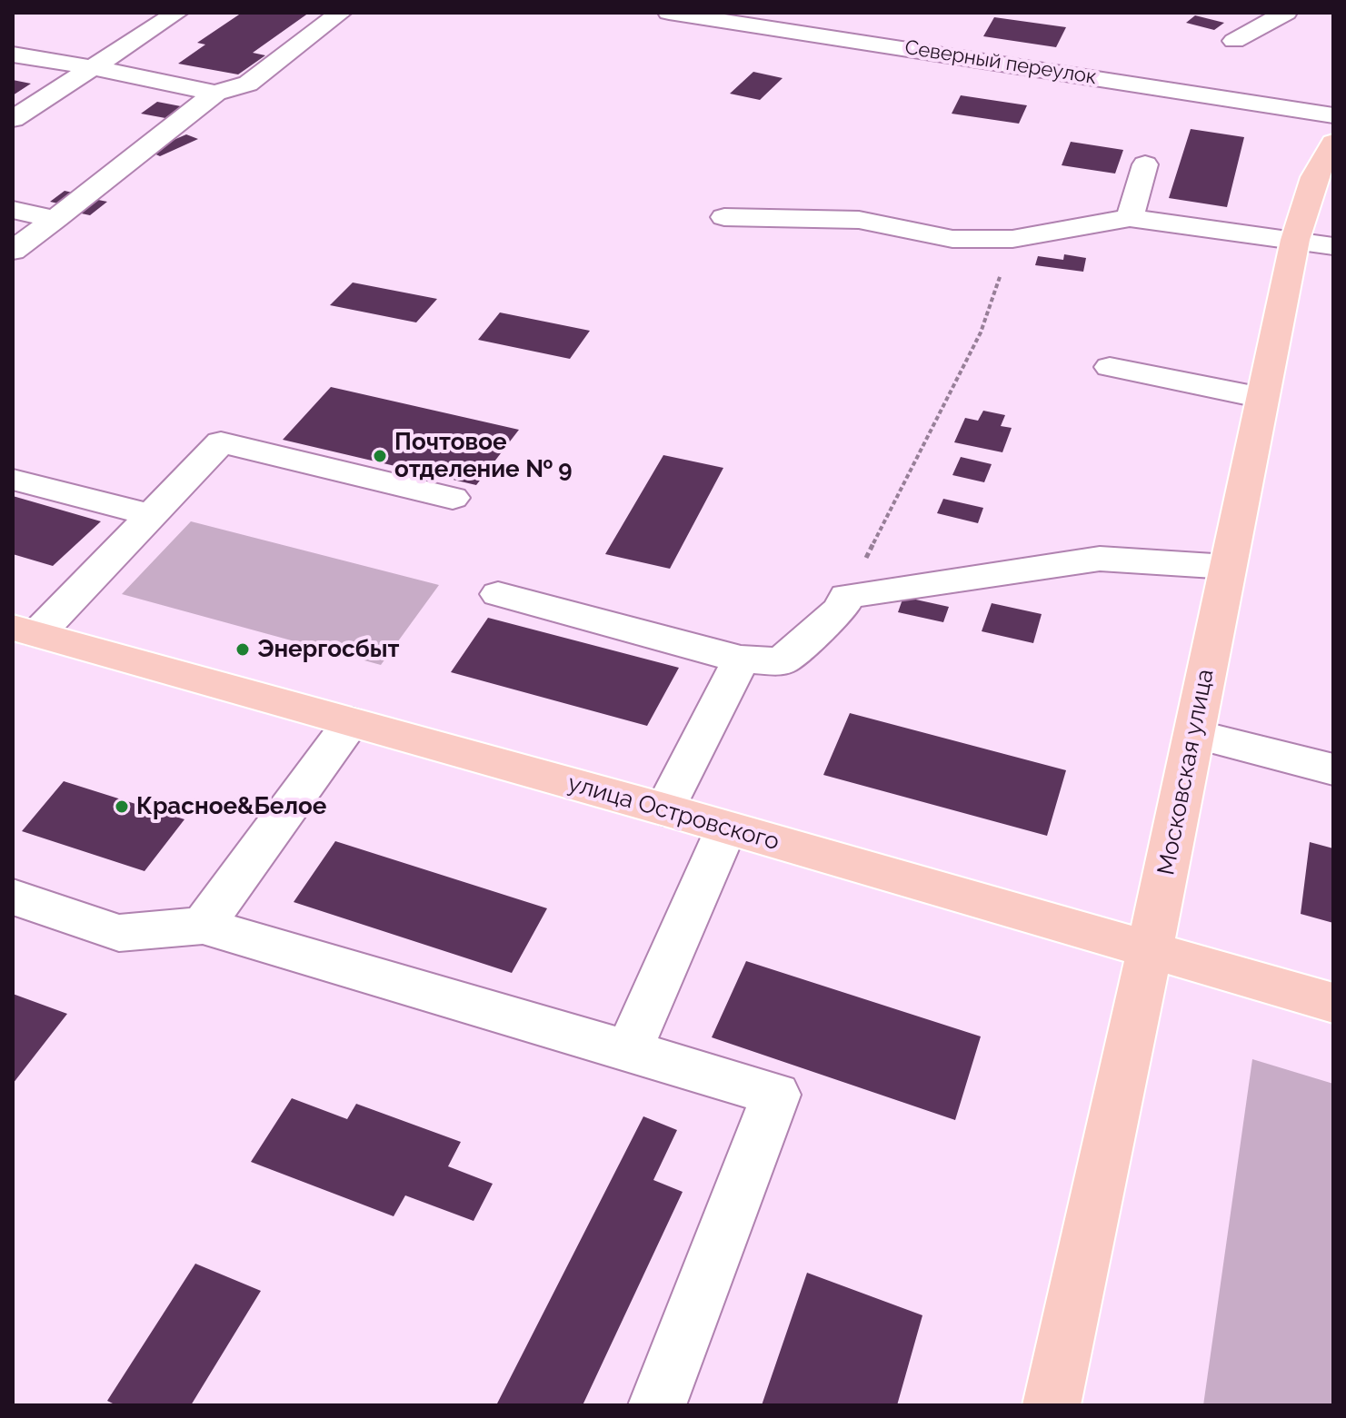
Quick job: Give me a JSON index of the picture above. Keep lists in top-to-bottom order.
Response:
{
  "streets": {
    "main road": ["Московская улица", "улица Островского"],
    "street": ["Северный переулок"]
  },
  "crossings": [
    ["Московская улица", "улица Островского"]
  ],
  "places": ["Почтовое отделение № 9", "Энергосбыт", "Красное&Белое"]
}
